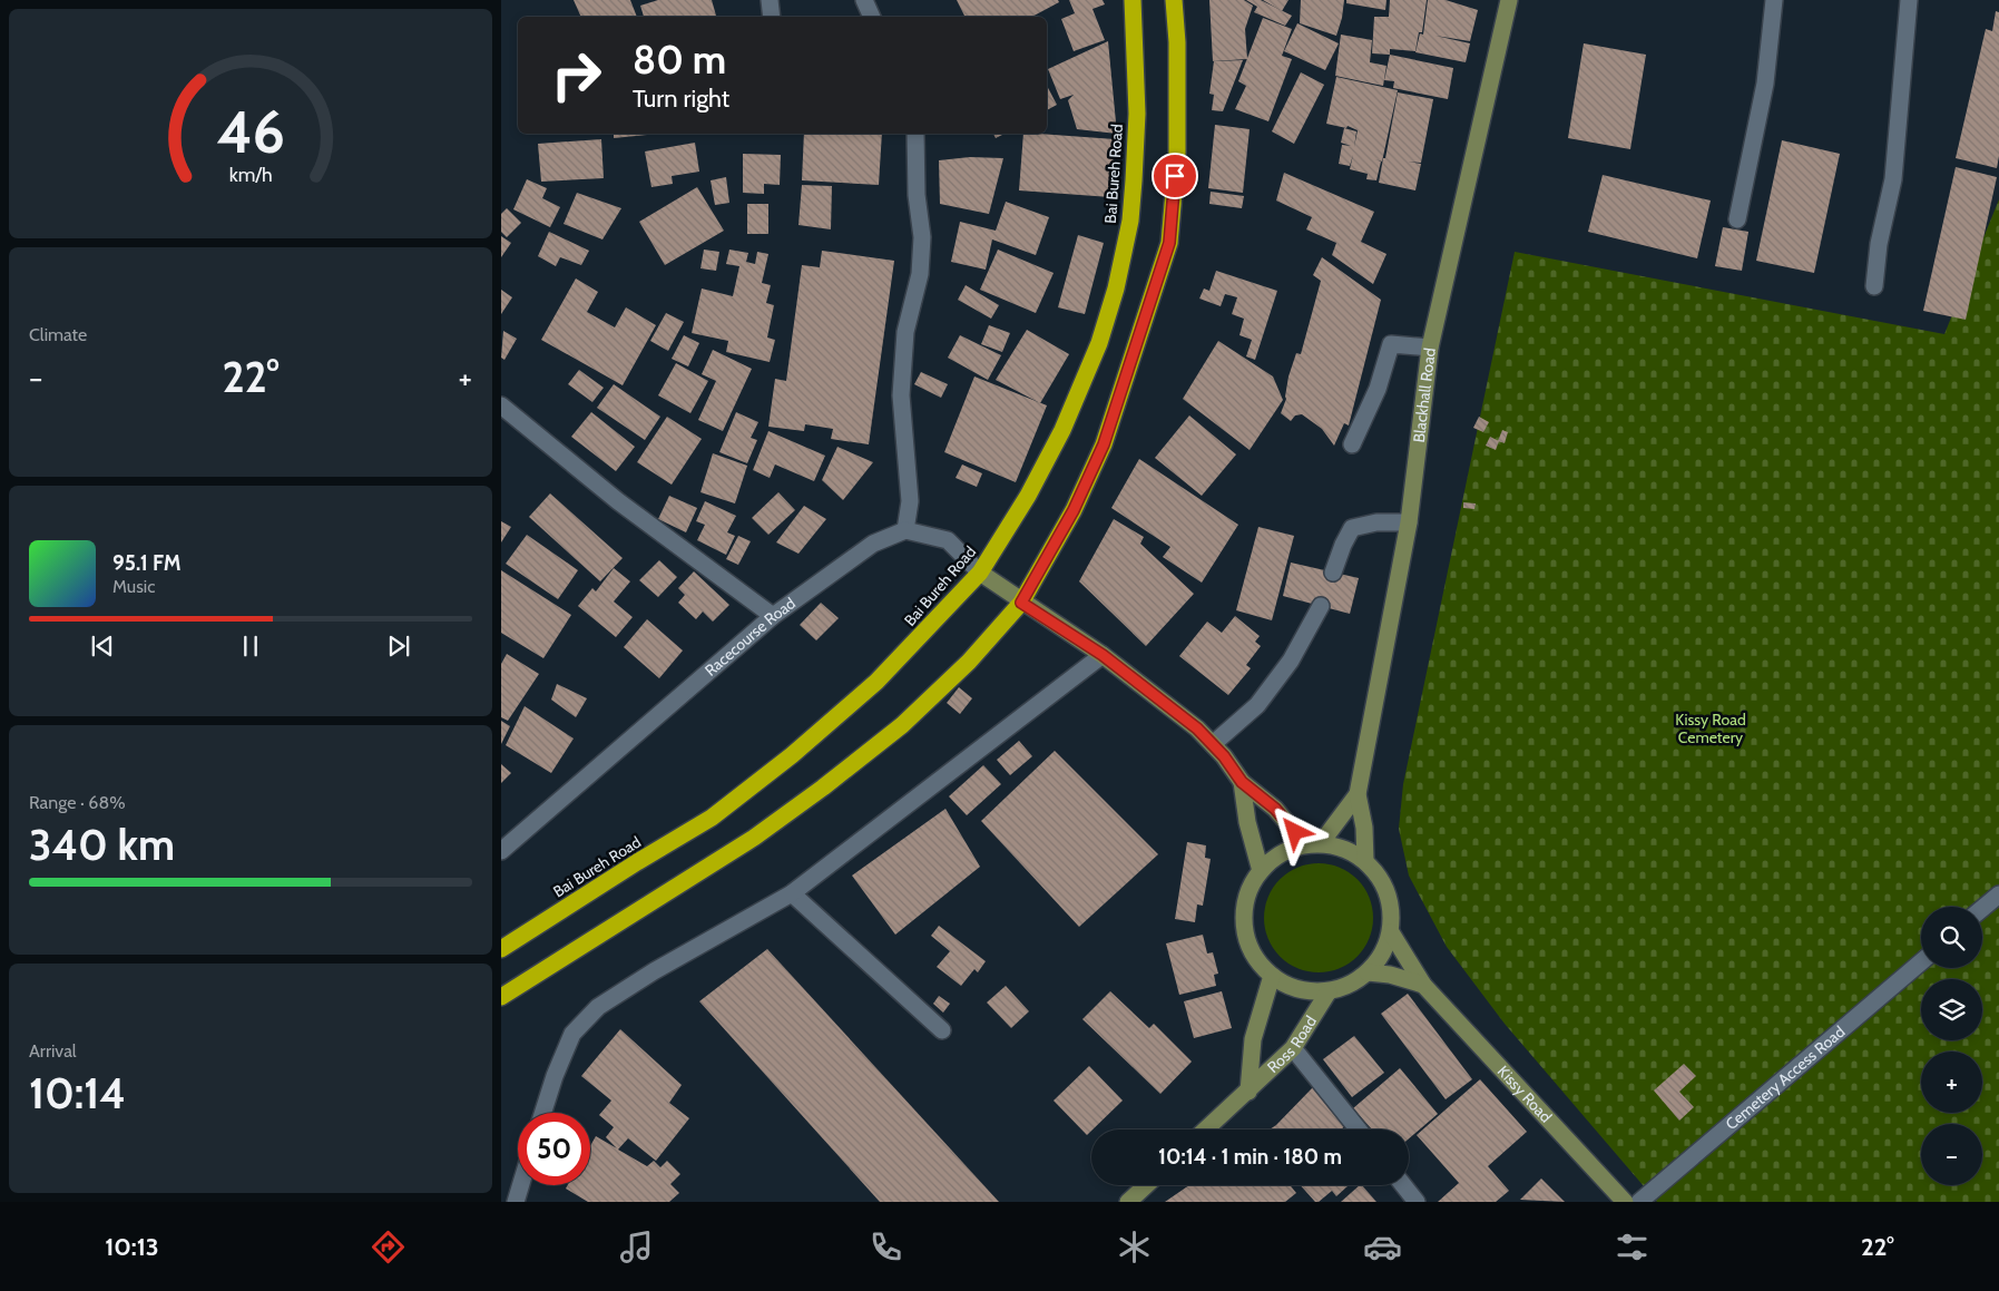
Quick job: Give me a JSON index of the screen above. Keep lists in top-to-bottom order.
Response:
{
  "streets": {
    "highway": ["Bai Bureh Road"],
    "main road": ["Blackhall Road", "Ross Road", "Kissy Road"],
    "street": ["Racecourse Road", "Cemetery Access Road"]
  },
  "crossings": [
    ["Blackhall Road", "Ross Road"],
    ["Blackhall Road", "Kissy Road"],
    ["Ross Road", "Kissy Road"]
  ],
  "parks": ["Kissy Road Cemetery"],
  "page": {
    "turn": ["80 m", "Turn right"],
    "tile": [
      "Climate",
      ["Range · 68%", "340 km"],
      ["Arrival", "10:14"]
    ],
    "heat": ["−", "22°", "+"],
    "song": ["95.1 FM", "Music"],
    "map_buttons": ["+", "−"],
    "limit": "50",
    "trip": "10:14 · 1 min · 180 m",
    "tabs": ["10:13", "22°"],
    "gauge": ["46", "km/h"]
  }
}
